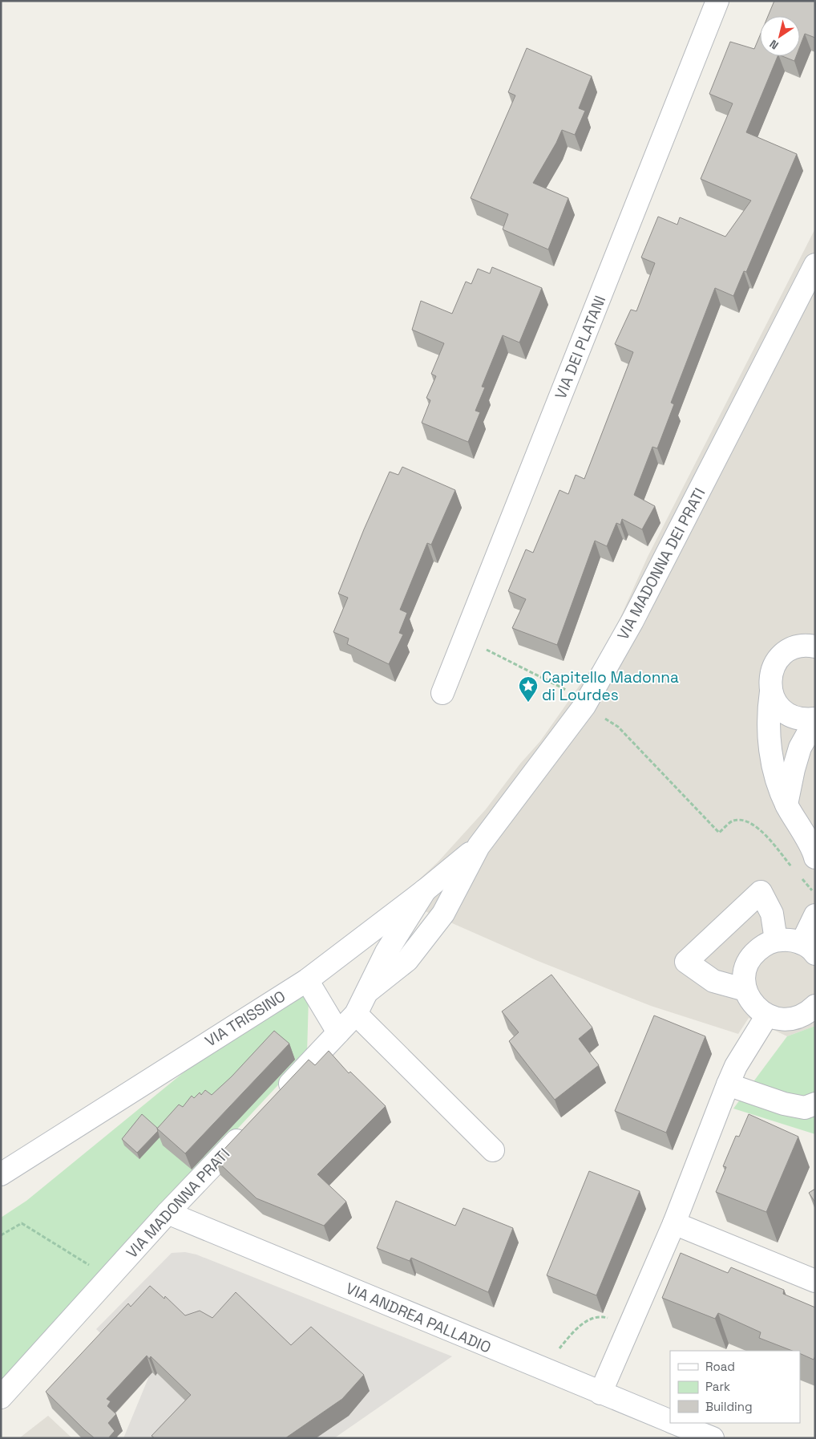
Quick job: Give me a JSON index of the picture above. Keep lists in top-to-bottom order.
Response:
{
  "streets": {
    "street": [
      "VIA DEI PLATANI",
      "VIA MADONNA DEI PRATI",
      "VIA TRISSINO",
      "VIA MADONNA PRATI",
      "VIA ANDREA PALLADIO"
    ]
  },
  "crossings": [
    ["VIA MADONNA DEI PRATI", "VIA TRISSINO"],
    ["VIA MADONNA PRATI", "VIA ANDREA PALLADIO"]
  ],
  "places": {
    "place": ["Capitello Madonna di Lourdes"]
  },
  "legend": ["Road", "Park", "Building"],
  "north": "bottom left"
}
